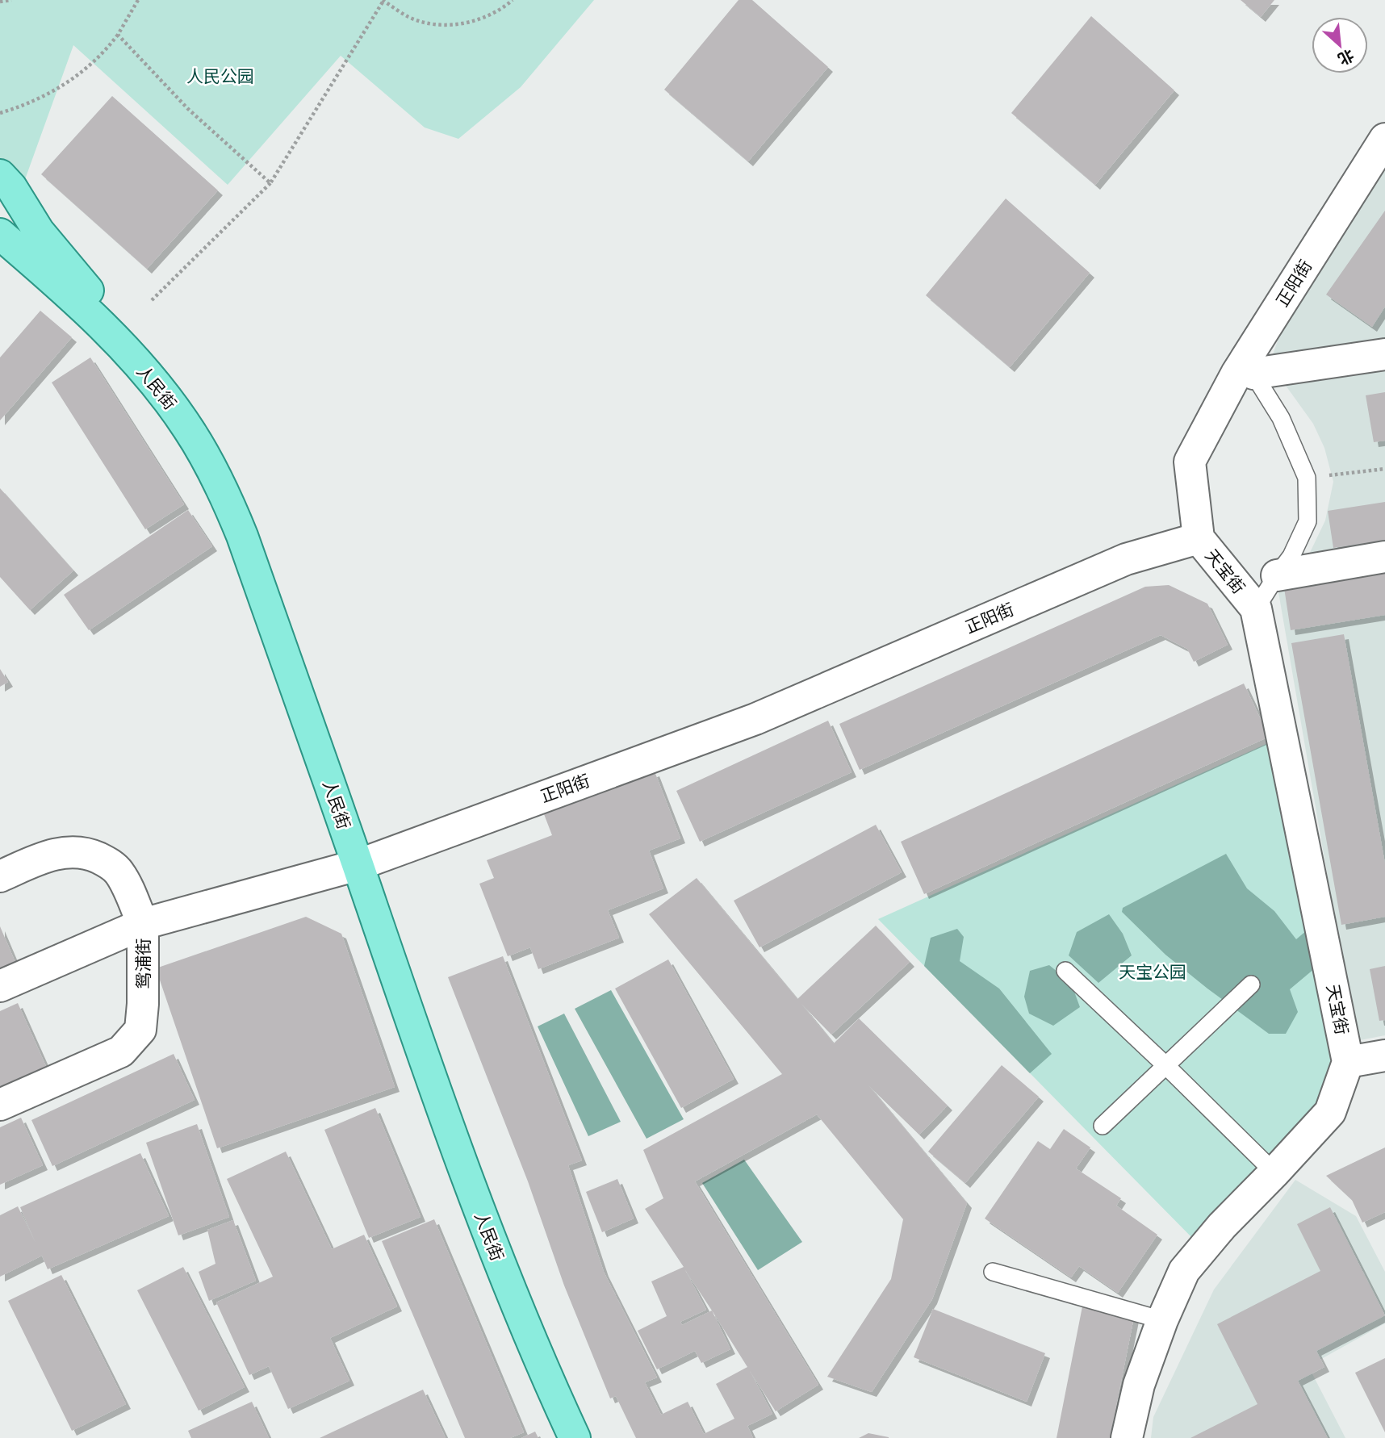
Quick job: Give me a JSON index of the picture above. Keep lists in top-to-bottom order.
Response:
{
  "streets": {
    "main road": ["人民街"],
    "street": ["正阳街", "天宝街", "鸳浦街"]
  },
  "crossings": [
    ["正阳街", "人民街"],
    ["正阳街", "天宝街"],
    ["正阳街", "鸳浦街"],
    ["人民街", "鸳浦街"]
  ],
  "parks": ["人民公园", "天宝公园"],
  "north": "bottom right"
}
